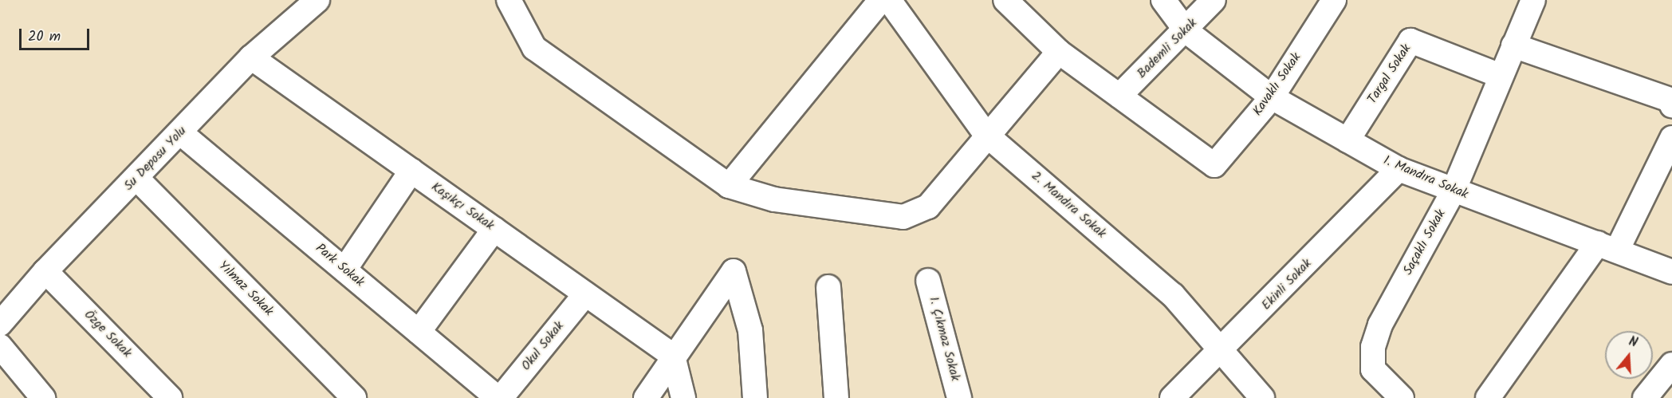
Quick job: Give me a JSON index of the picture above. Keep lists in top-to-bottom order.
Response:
{
  "streets": {
    "street": [
      "Bademli Sokak",
      "Targal Sokak",
      "Kavaklı Sokak",
      "Su Deposu Yolu",
      "1. Mandıra Sokak",
      "2. Mandıra Sokak",
      "Kaşıkçı Sokak",
      "Saçaklı Sokak",
      "Park Sokak",
      "Ekinli Sokak",
      "Yılmaz Sokak",
      "Özge Sokak",
      "1. Çıkmaz Sokak",
      "Okul Sokak"
    ]
  },
  "crossings": [
    ["Bademli Sokak", "Kavaklı Sokak"],
    ["Bademli Sokak", "1. Mandıra Sokak"],
    ["Targal Sokak", "1. Mandıra Sokak"],
    ["Targal Sokak", "Saçaklı Sokak"],
    ["Kavaklı Sokak", "1. Mandıra Sokak"],
    ["Su Deposu Yolu", "Kaşıkçı Sokak"],
    ["Su Deposu Yolu", "Park Sokak"],
    ["Su Deposu Yolu", "Yılmaz Sokak"],
    ["Su Deposu Yolu", "Özge Sokak"],
    ["1. Mandıra Sokak", "Saçaklı Sokak"],
    ["1. Mandıra Sokak", "Ekinli Sokak"],
    ["2. Mandıra Sokak", "Ekinli Sokak"],
    ["Kaşıkçı Sokak", "Okul Sokak"],
    ["Park Sokak", "Okul Sokak"]
  ],
  "scale_bar": "20 m",
  "north": "top"
}
